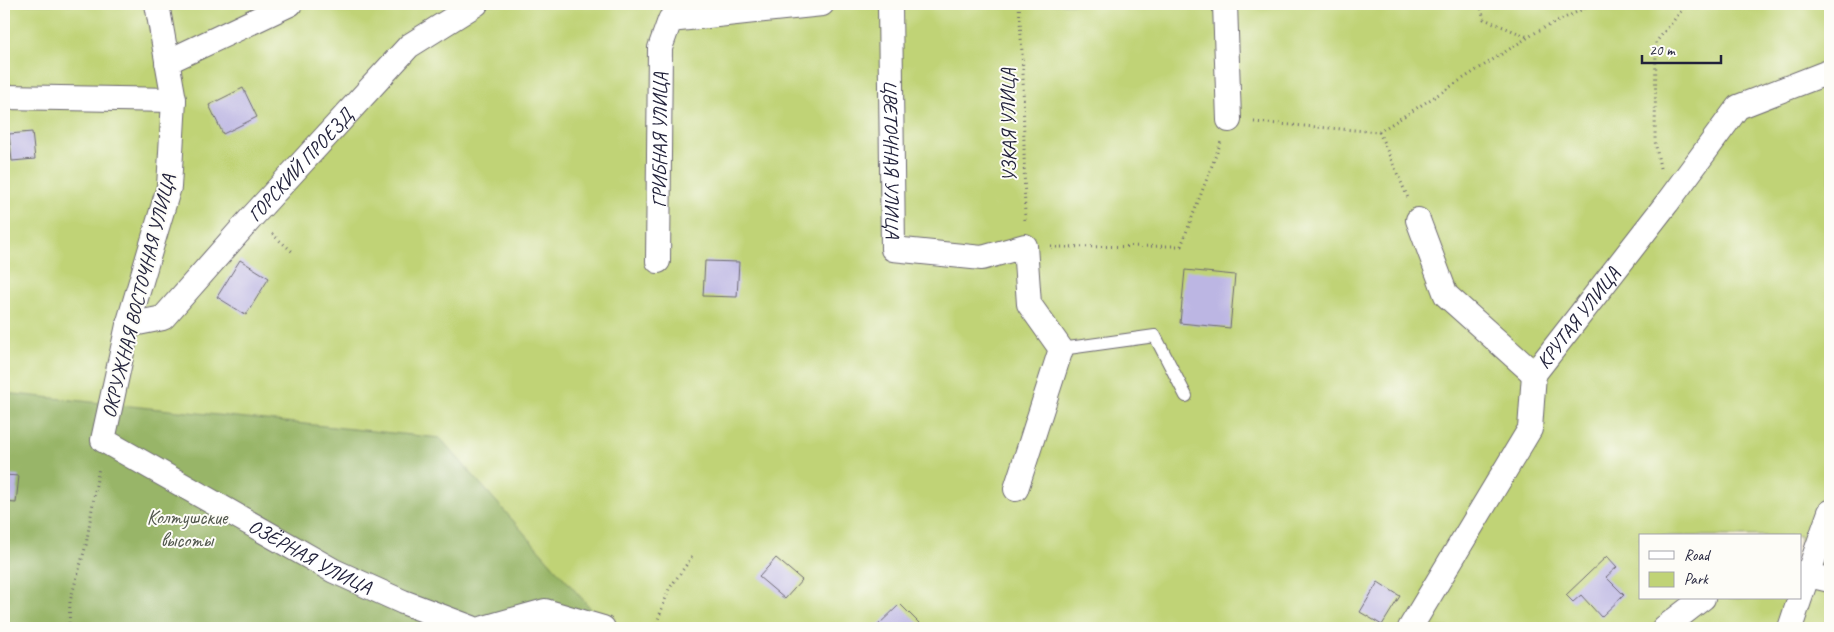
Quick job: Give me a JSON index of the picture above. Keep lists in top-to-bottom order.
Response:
{
  "streets": {
    "street": [
      "ГРИБНАЯ УЛИЦА",
      "ЦВЕТОЧНАЯ УЛИЦА",
      "ГОРСКИЙ ПРОЕЗД",
      "ОКРУЖНАЯ ВОСТОЧНАЯ УЛИЦА",
      "КРУТАЯ УЛИЦА",
      "ОЗЁРНАЯ УЛИЦА"
    ],
    "path": ["УЗКАЯ УЛИЦА"]
  },
  "crossings": [
    ["УЗКАЯ УЛИЦА", "ЦВЕТОЧНАЯ УЛИЦА"],
    ["ГОРСКИЙ ПРОЕЗД", "ОКРУЖНАЯ ВОСТОЧНАЯ УЛИЦА"],
    ["ОКРУЖНАЯ ВОСТОЧНАЯ УЛИЦА", "ОЗЁРНАЯ УЛИЦА"]
  ],
  "parks": ["Колтушские высоты"],
  "legend": ["Road", "Park"],
  "scale_bar": "20 m"
}
